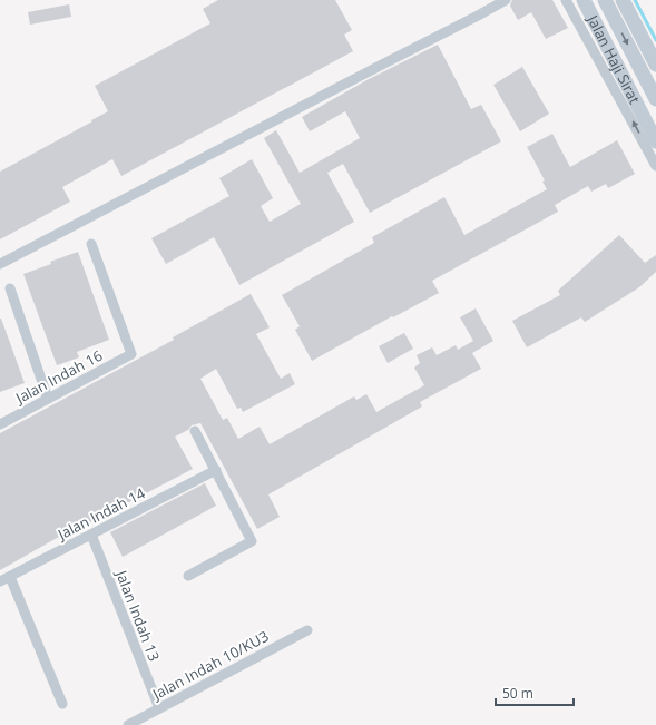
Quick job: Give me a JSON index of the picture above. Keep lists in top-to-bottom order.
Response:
{
  "streets": {
    "main road": ["Jalan Haji Sirat"],
    "street": [
      "Jalan Indah 16",
      "Jalan Indah 14",
      "Jalan Indah 13",
      "Jalan Indah 10/KU3"
    ]
  },
  "crossings": [
    ["Jalan Indah 14", "Jalan Indah 13"],
    ["Jalan Indah 13", "Jalan Indah 10/KU3"]
  ],
  "scale_bar": "50 m"
}
